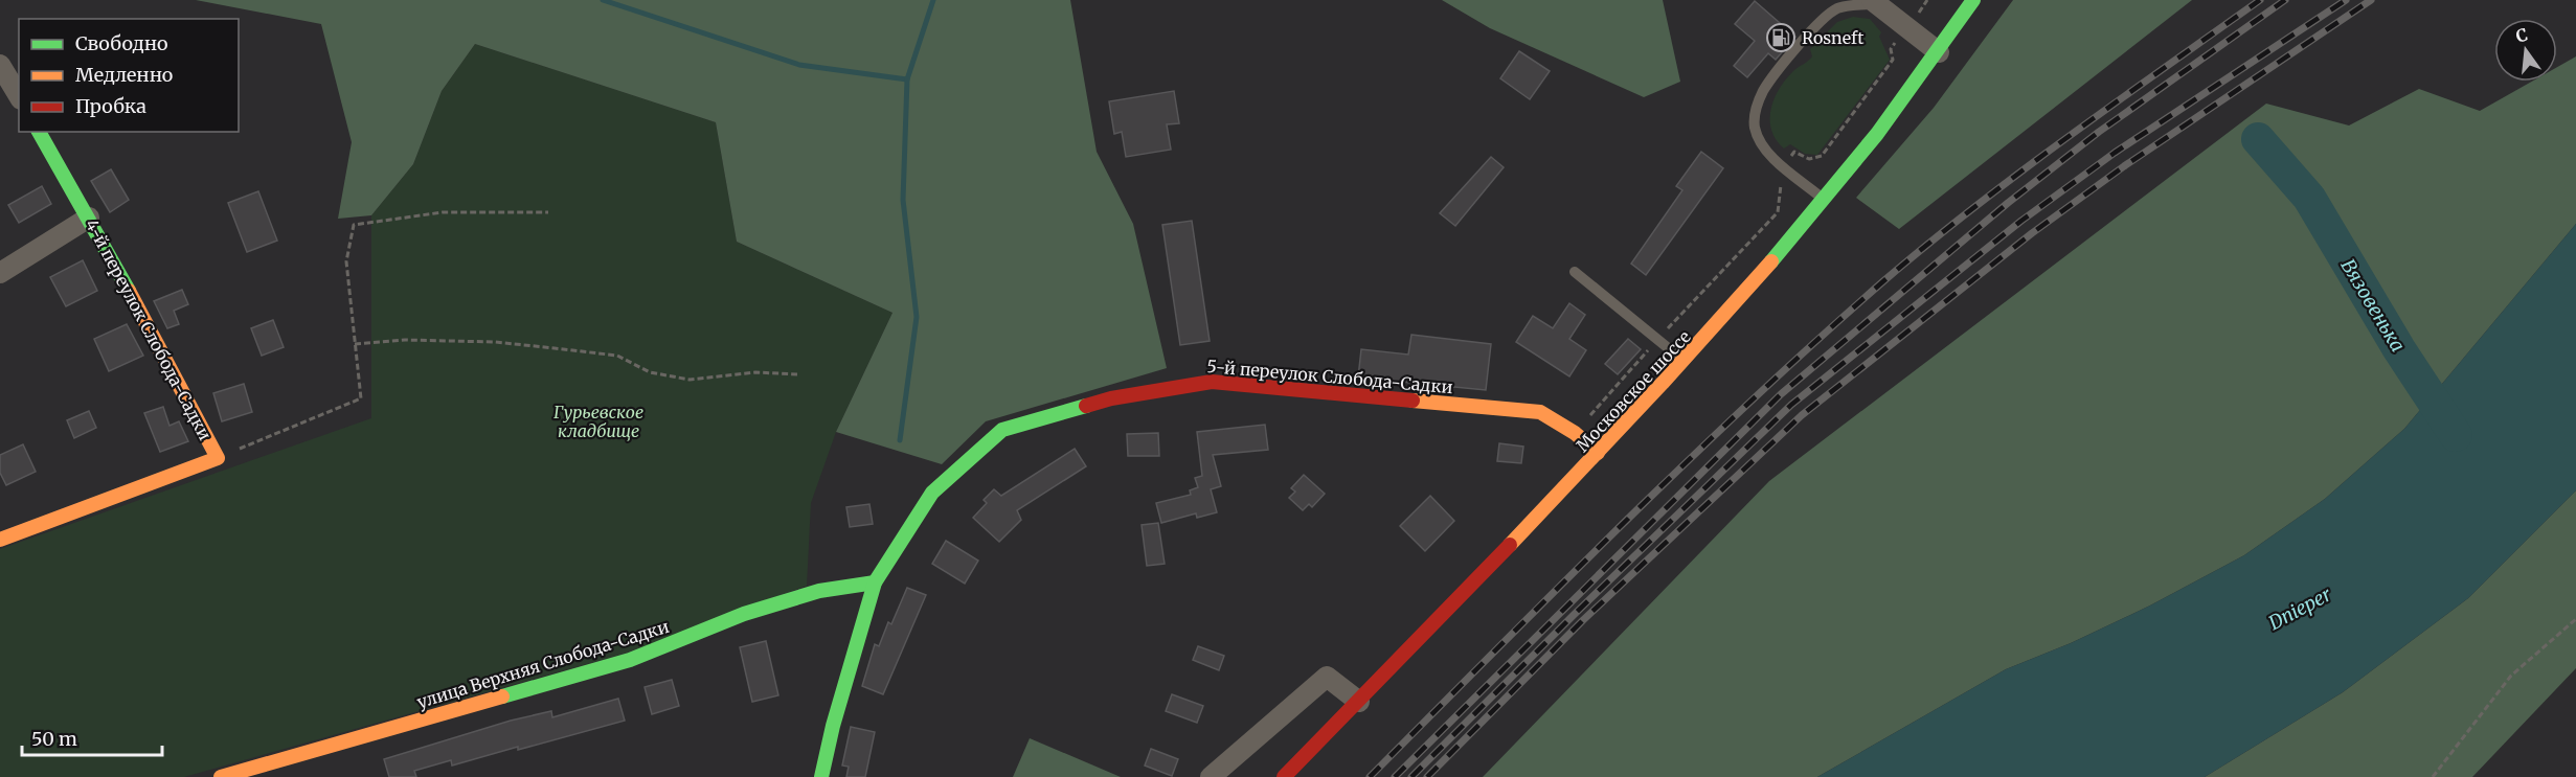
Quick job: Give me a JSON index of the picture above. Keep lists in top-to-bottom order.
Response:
{
  "streets": {
    "street": [
      "4-й переулок Слобода-Садки",
      "5-й переулок Слобода-Садки",
      "Московское шоссе",
      "улица Верхняя Слобода-Садки"
    ]
  },
  "crossings": [
    ["5-й переулок Слобода-Садки", "Московское шоссе"],
    ["5-й переулок Слобода-Садки", "улица Верхняя Слобода-Садки"]
  ],
  "water": ["Вязовенька", "Dnieper"],
  "parks": ["Гурьевское кладбище"],
  "places": {
    "fuel station": ["Rosneft"]
  },
  "legend": ["Свободно", "Медленно", "Пробка"],
  "scale_bar": "50 m",
  "north": "top"
}
